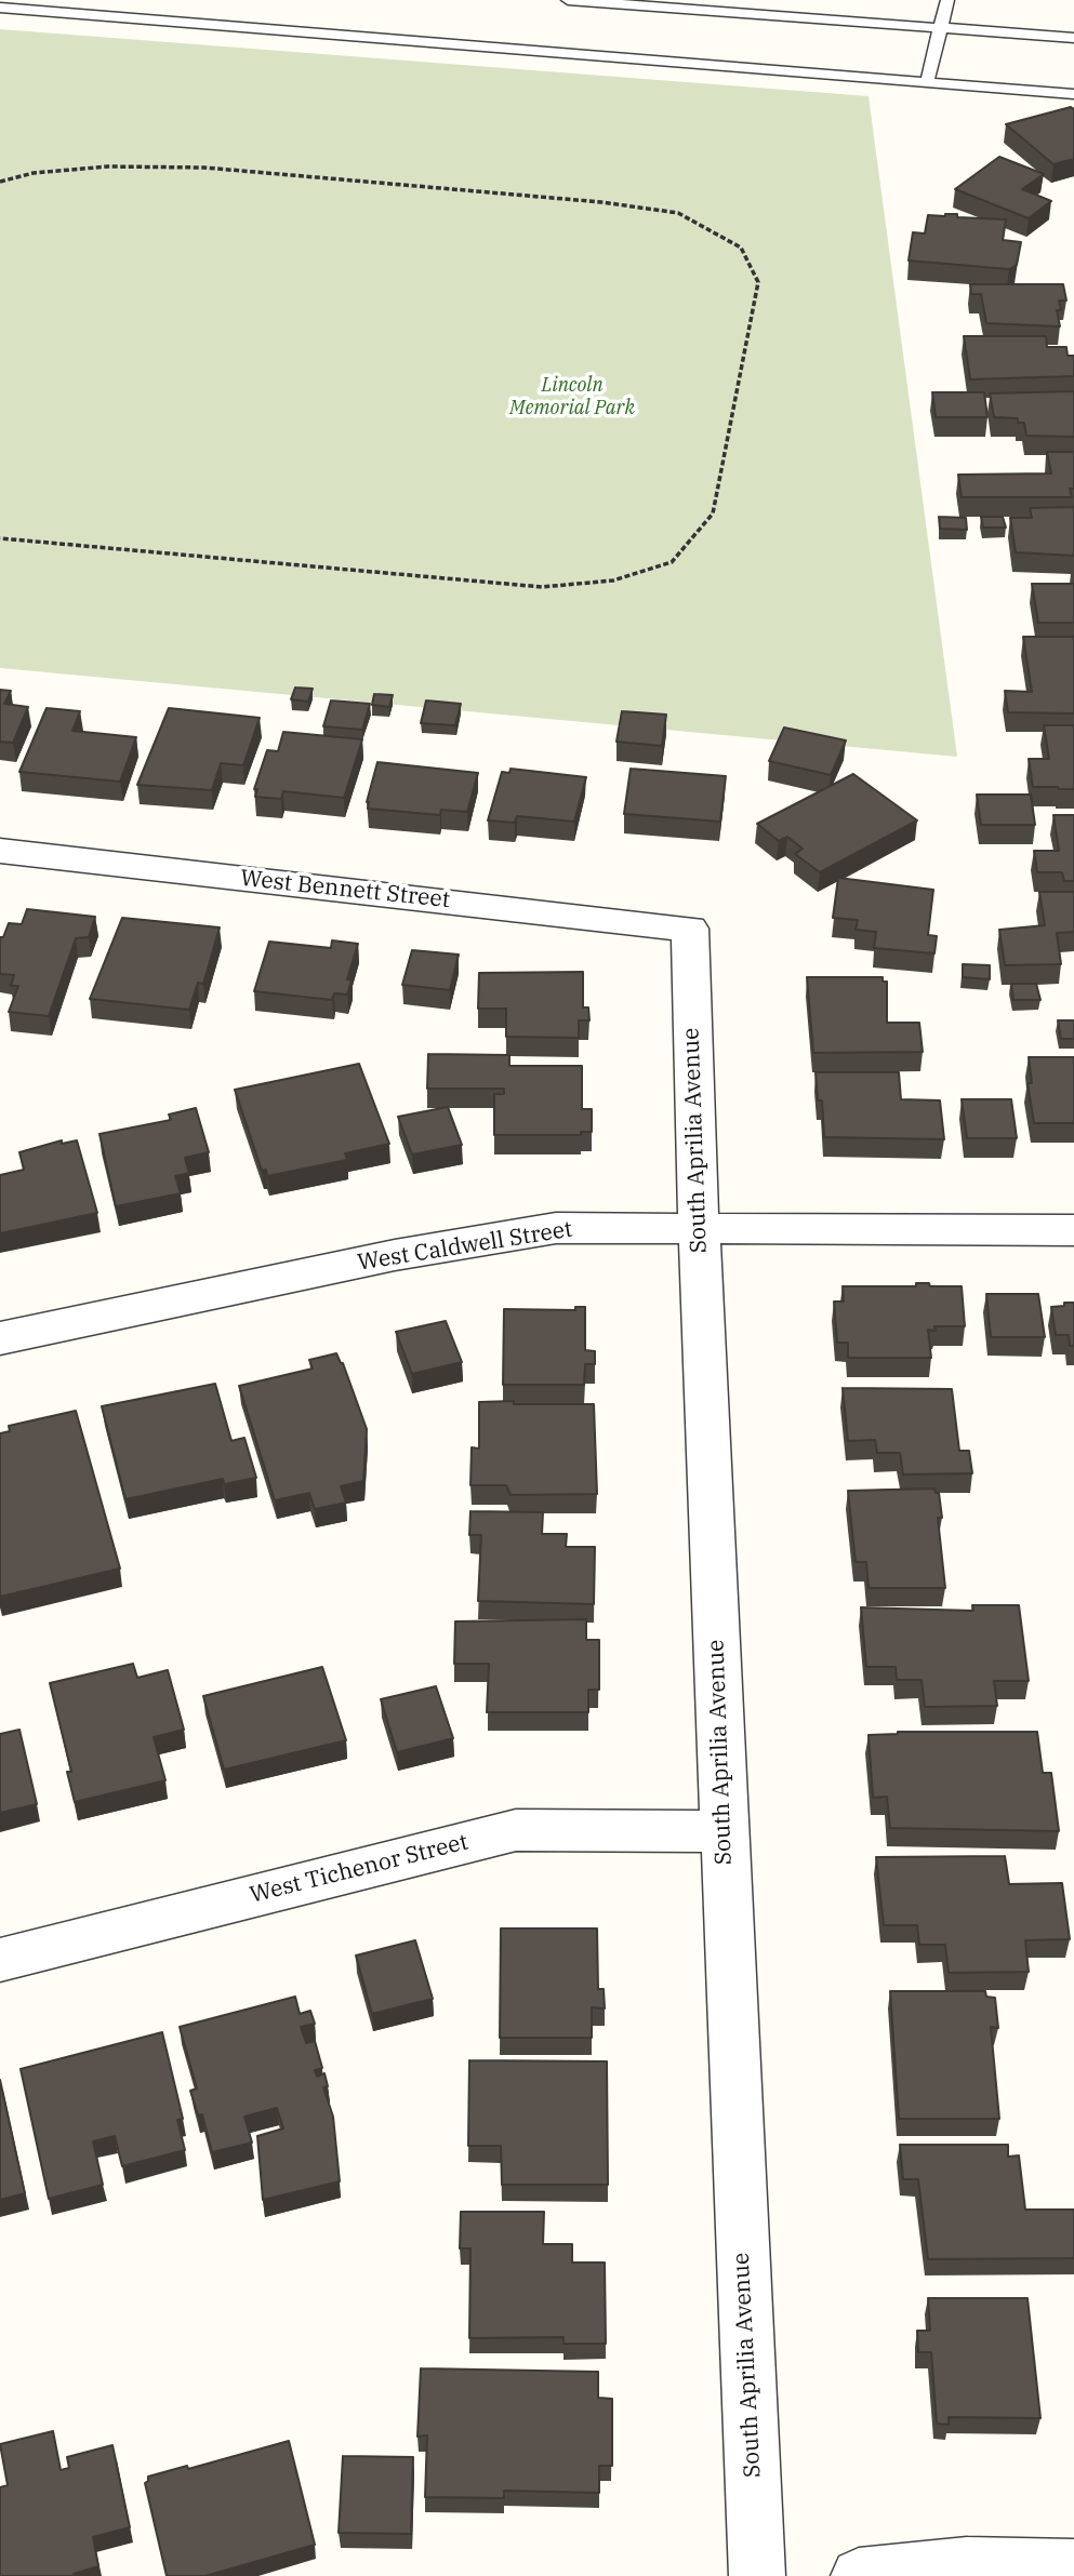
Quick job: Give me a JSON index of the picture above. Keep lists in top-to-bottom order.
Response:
{
  "streets": {
    "street": [
      "West Bennett Street",
      "South Aprilia Avenue",
      "West Caldwell Street",
      "West Tichenor Street"
    ]
  },
  "crossings": [
    ["West Bennett Street", "South Aprilia Avenue"],
    ["South Aprilia Avenue", "West Caldwell Street"],
    ["South Aprilia Avenue", "West Tichenor Street"]
  ],
  "parks": ["Lincoln Memorial Park"]
}
